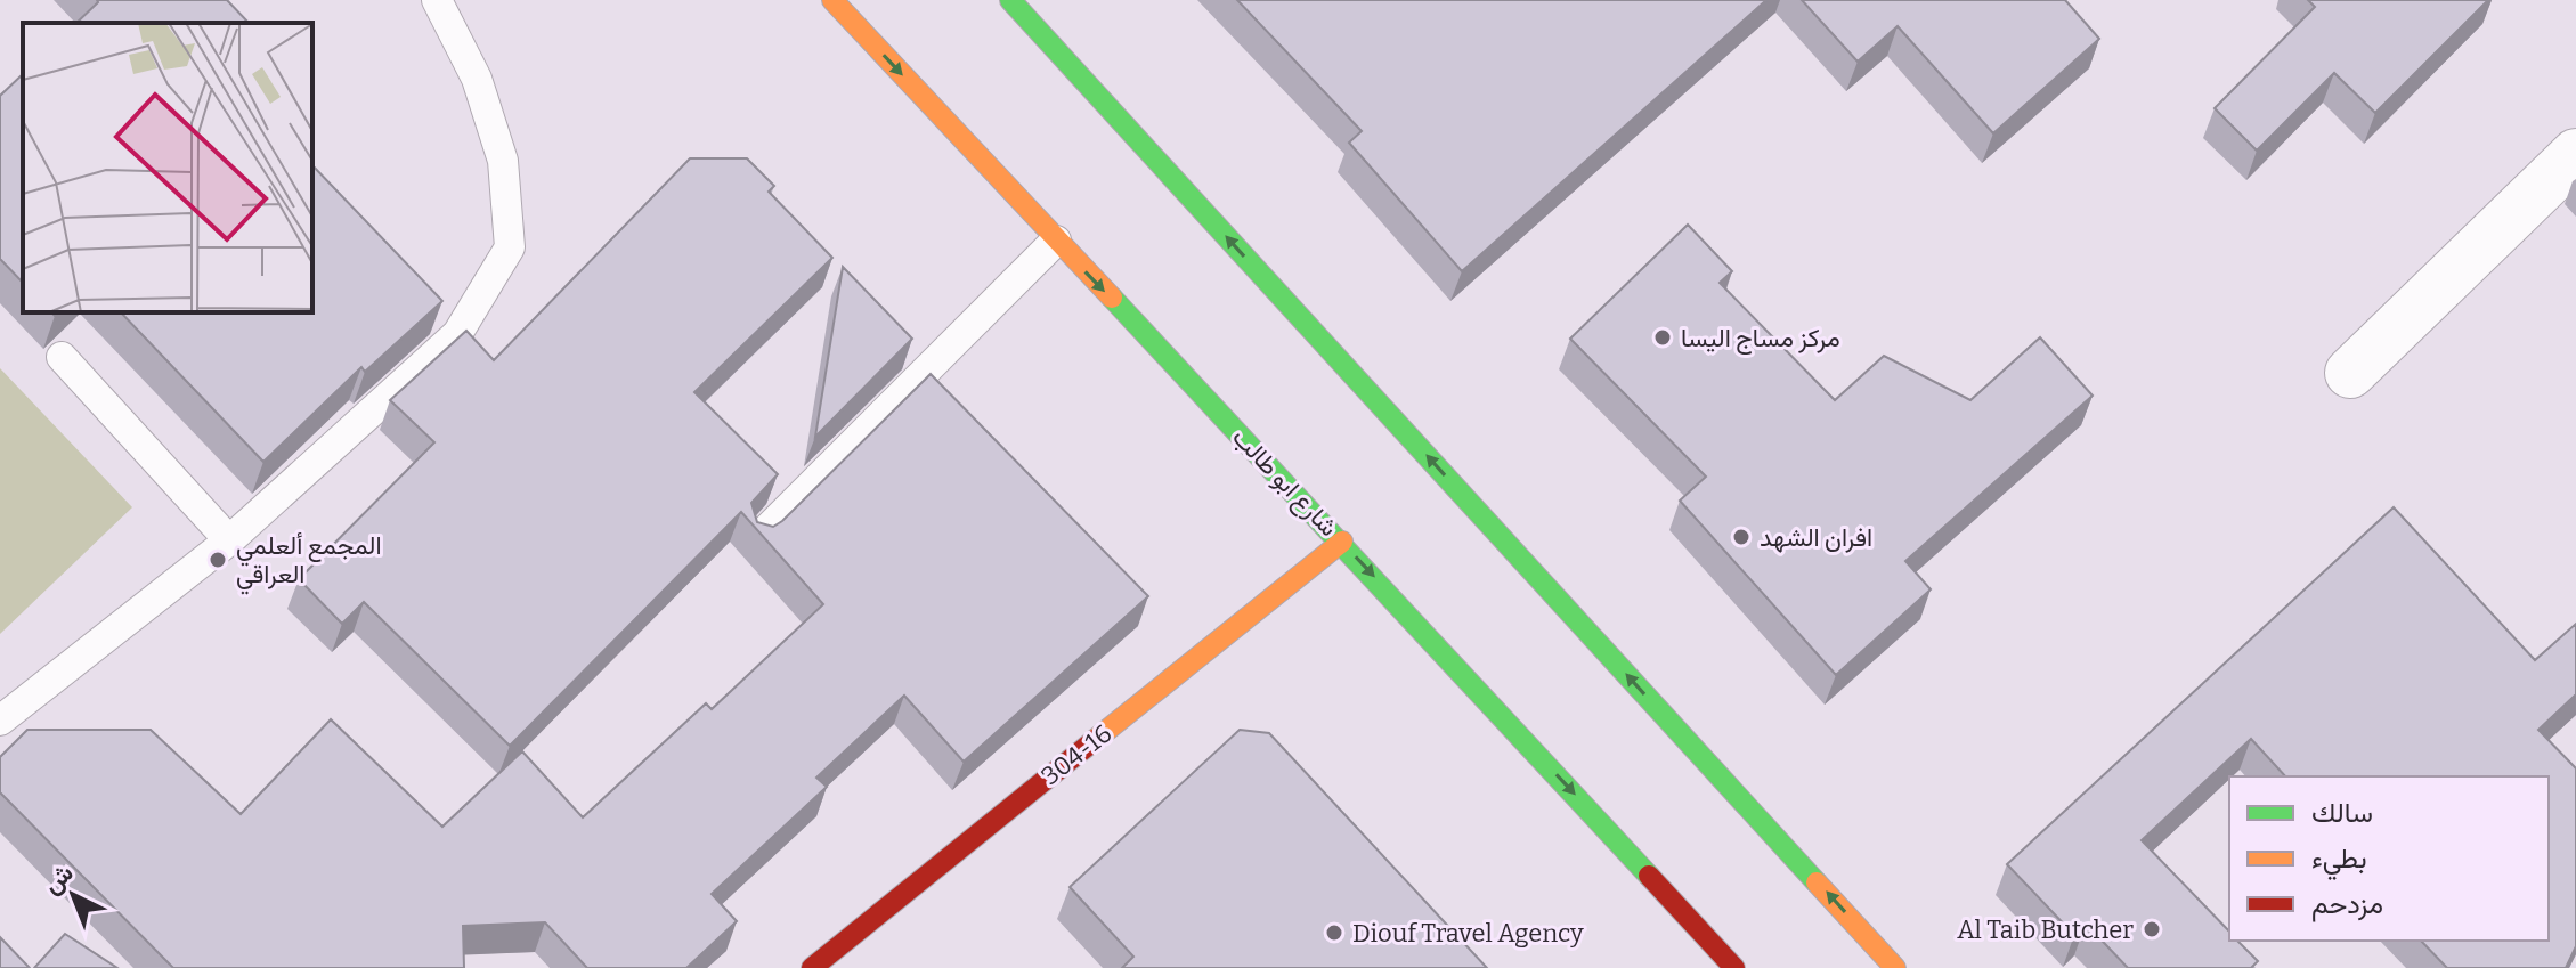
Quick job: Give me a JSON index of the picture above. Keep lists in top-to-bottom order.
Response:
{
  "streets": {
    "main road": ["شارع ابو طالب", "304-16"]
  },
  "crossings": [
    ["شارع ابو طالب", "304-16"]
  ],
  "places": [
    "مركز مساج اليسا",
    "افران الشهد",
    "المجمع ألعلمي العراقي",
    "Al Taib Butcher",
    "Diouf Travel Agency"
  ],
  "legend": ["سالك", "بطيء", "مزدحم"],
  "north": "top left"
}
